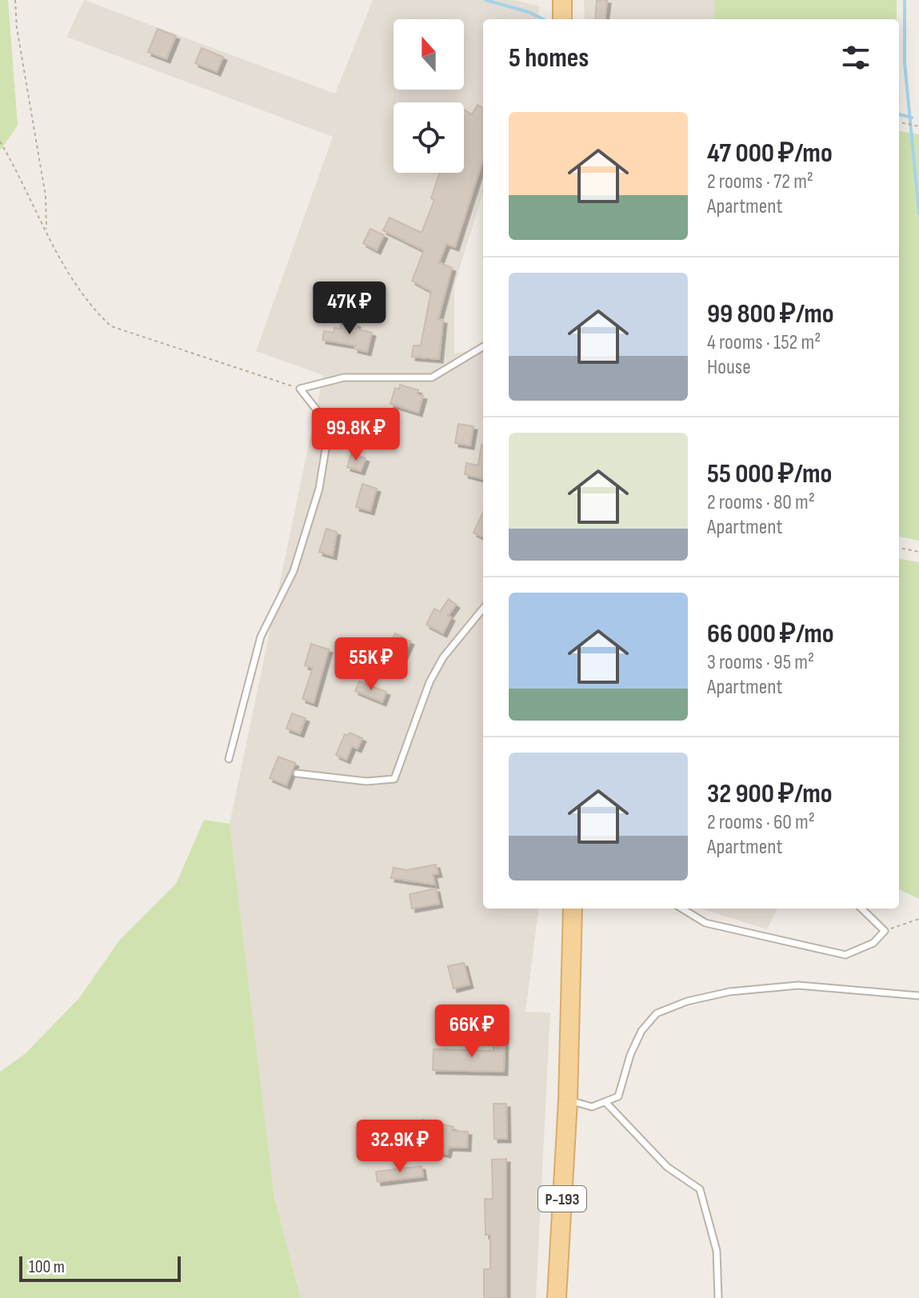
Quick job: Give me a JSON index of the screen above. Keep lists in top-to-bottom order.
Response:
{
  "streets": {
    "main road": ["Р-193"]
  },
  "scale_bar": "100 m",
  "north": "top",
  "page": {
    "heading": "5 homes",
    "list": [
      {
        "name": "47 000 ₽/mo",
        "note": "2 rooms · 72 m² · Apartment"
      },
      {
        "name": "99 800 ₽/mo",
        "note": "4 rooms · 152 m² · House"
      },
      {
        "name": "55 000 ₽/mo",
        "note": "2 rooms · 80 m² · Apartment"
      },
      {
        "name": "66 000 ₽/mo",
        "note": "3 rooms · 95 m² · Apartment"
      },
      {
        "name": "32 900 ₽/mo",
        "note": "2 rooms · 60 m² · Apartment"
      }
    ],
    "price": [
      "47K ₽",
      "99.8K ₽",
      "55K ₽",
      "66K ₽",
      "32.9K ₽"
    ],
    "scale": "100 m"
  }
}
